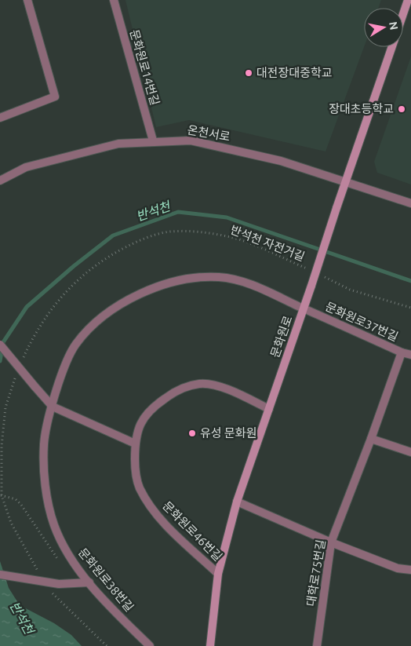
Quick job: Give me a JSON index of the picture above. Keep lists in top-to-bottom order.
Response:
{
  "streets": {
    "street": [
      "문화원로14번길",
      "온천서로",
      "문화원로37번길",
      "문화원로",
      "문화원로46번길",
      "대학로75번길",
      "문화원로38번길"
    ],
    "path": ["반석천 자전거길"]
  },
  "crossings": [
    ["문화원로14번길", "온천서로"],
    ["온천서로", "문화원로"],
    ["문화원로37번길", "문화원로"],
    ["문화원로37번길", "대학로75번길"],
    ["문화원로37번길", "문화원로38번길"],
    ["문화원로", "문화원로46번길"],
    ["문화원로", "문화원로38번길"]
  ],
  "water": ["반석천"],
  "places": ["대전장대중학교", "장대초등학교", "유성 문화원"],
  "north": "right"
}
